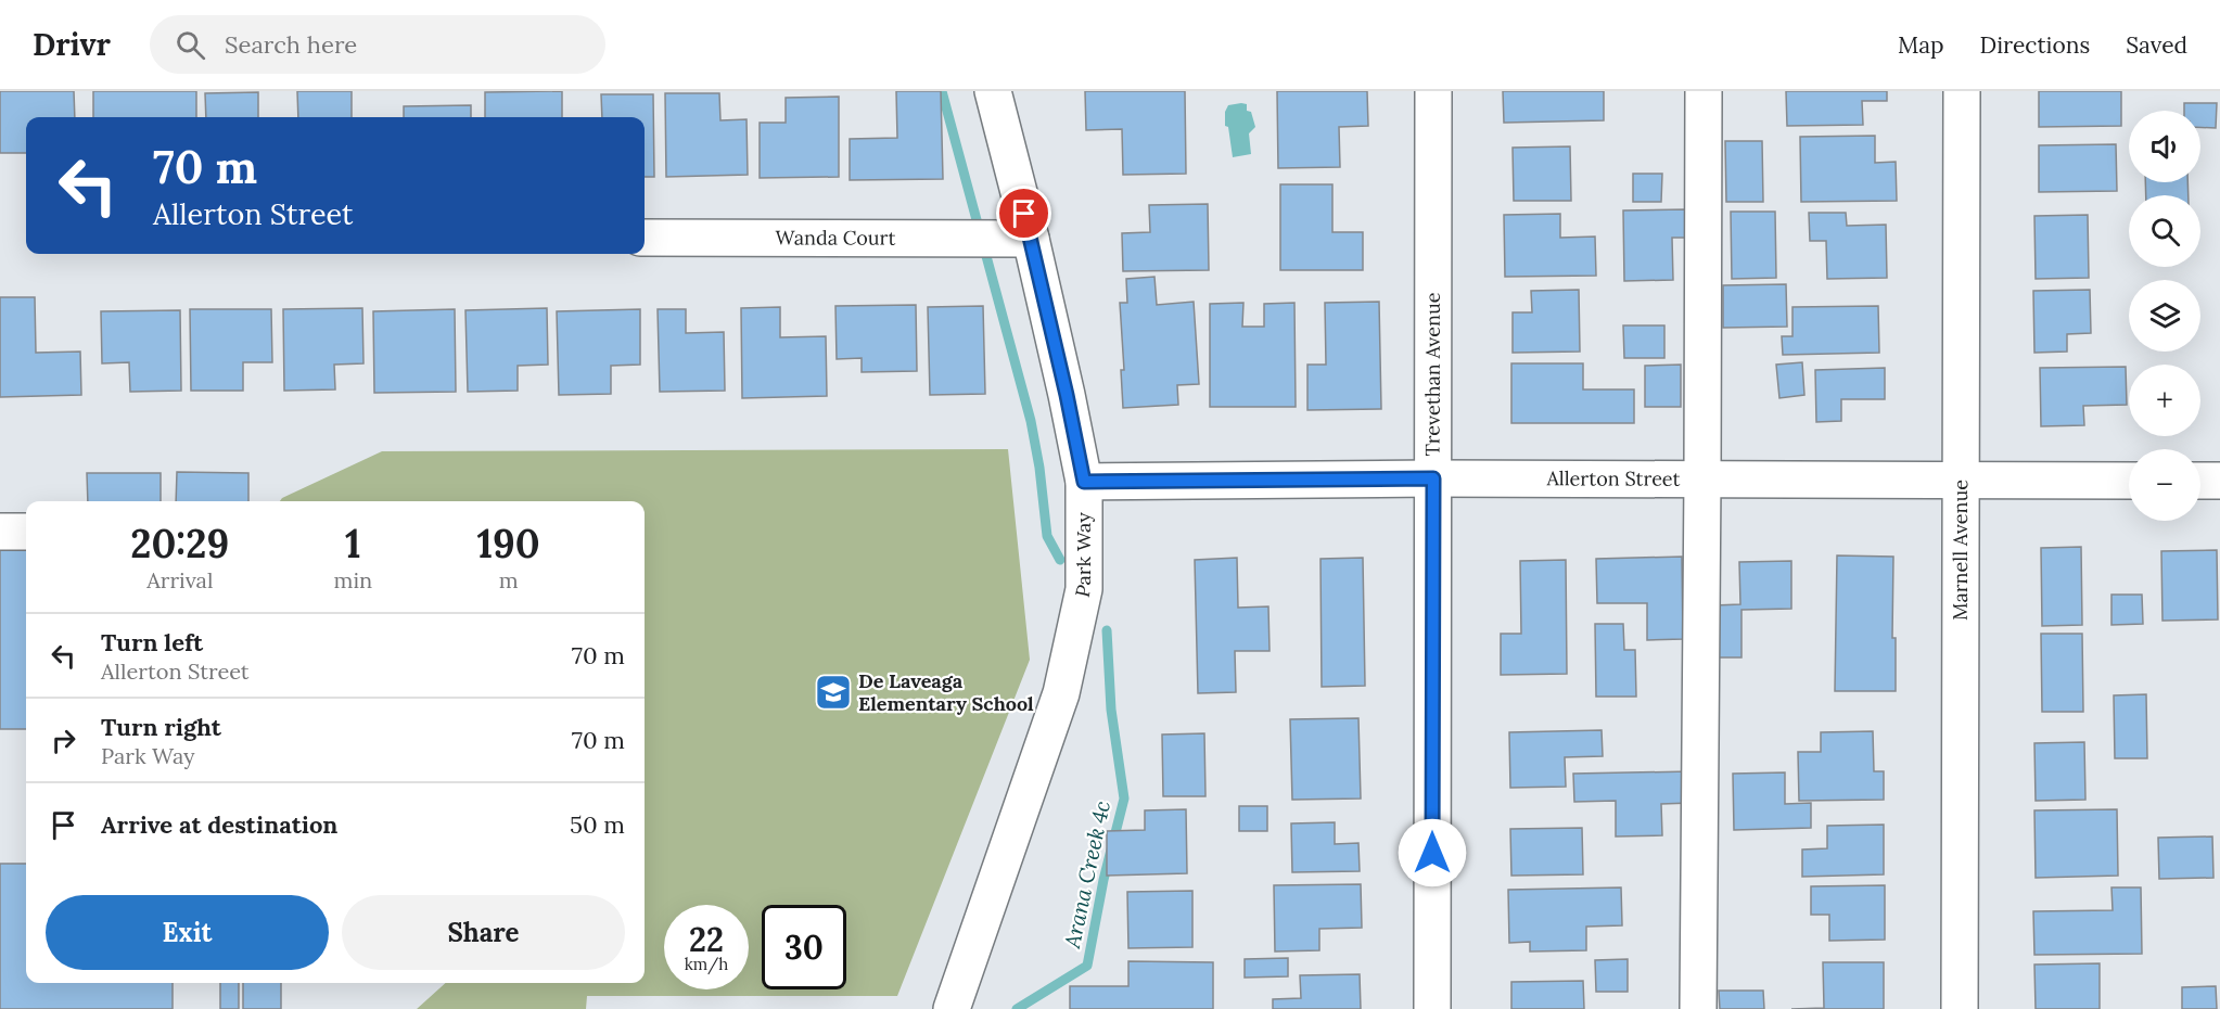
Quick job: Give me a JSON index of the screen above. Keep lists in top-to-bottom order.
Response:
{
  "streets": {
    "street": [
      "Wanda Court",
      "Trevethan Avenue",
      "Allerton Street",
      "Marnell Avenue",
      "Park Way"
    ]
  },
  "crossings": [
    ["Wanda Court", "Park Way"],
    ["Trevethan Avenue", "Allerton Street"],
    ["Allerton Street", "Marnell Avenue"],
    ["Allerton Street", "Park Way"]
  ],
  "water": ["Arana Creek 4c"],
  "places": {
    "school or university": ["De Laveaga Elementary School"]
  },
  "page": {
    "header": "Drivr",
    "search": "Search here",
    "nav": ["Map", "Directions", "Saved"],
    "map_buttons": ["+", "−"],
    "turn": ["70 m", "Allerton Street"],
    "eta": [
      "20:29",
      "Arrival",
      "1",
      "min",
      "190",
      "m"
    ],
    "list": [
      {
        "name": "Turn left",
        "note": "Allerton Street",
        "value": "70 m"
      },
      {
        "name": "Turn right",
        "note": "Park Way",
        "value": "70 m"
      },
      {
        "name": "Arrive at destination",
        "value": "50 m"
      }
    ],
    "buttons": ["Exit", "Share"],
    "speed": "22 km/h",
    "limit": "30"
  }
}
